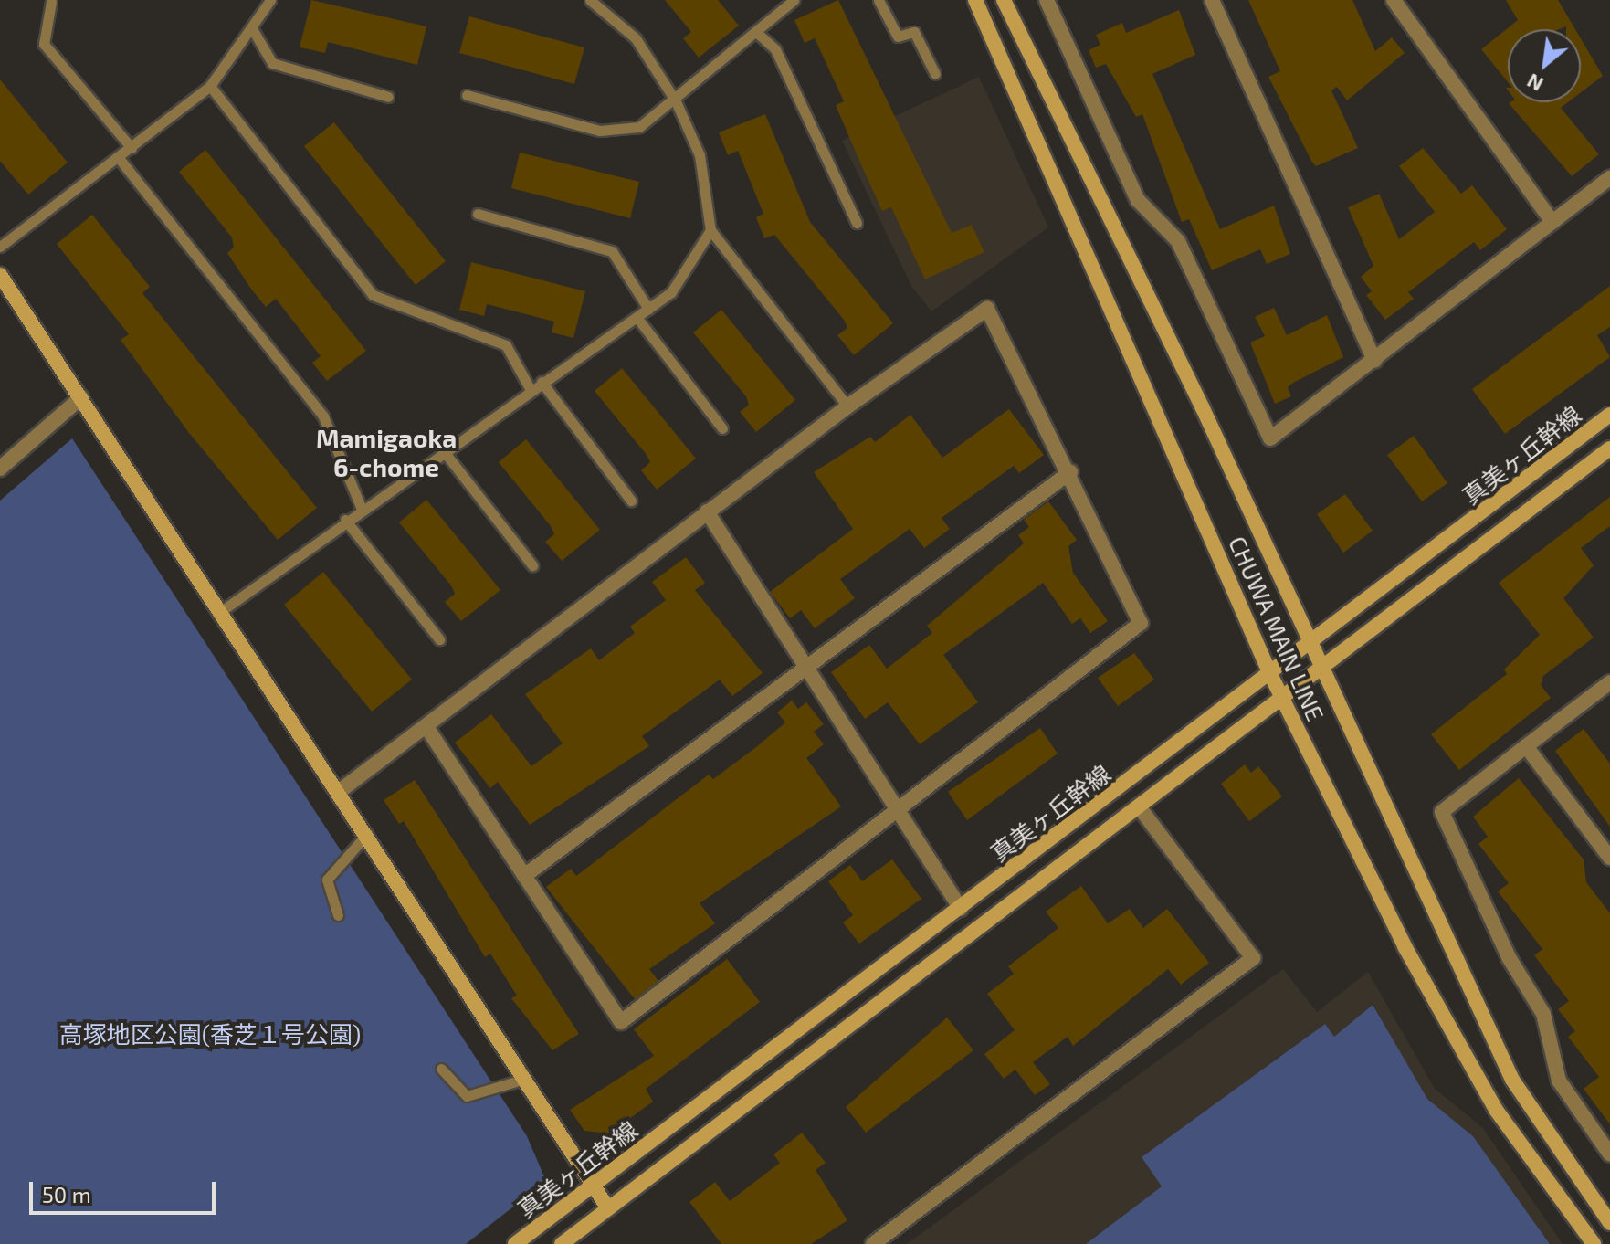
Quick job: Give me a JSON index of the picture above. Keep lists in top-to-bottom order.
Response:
{
  "streets": {
    "street": ["真美ヶ丘幹線", "CHUWA MAIN LINE"]
  },
  "crossings": [
    ["真美ヶ丘幹線", "CHUWA MAIN LINE"]
  ],
  "districts": ["Mamigaoka 6-chome"],
  "parks": ["高塚地区公園(香芝１号公園)"],
  "scale_bar": "50 m",
  "north": "bottom left"
}
